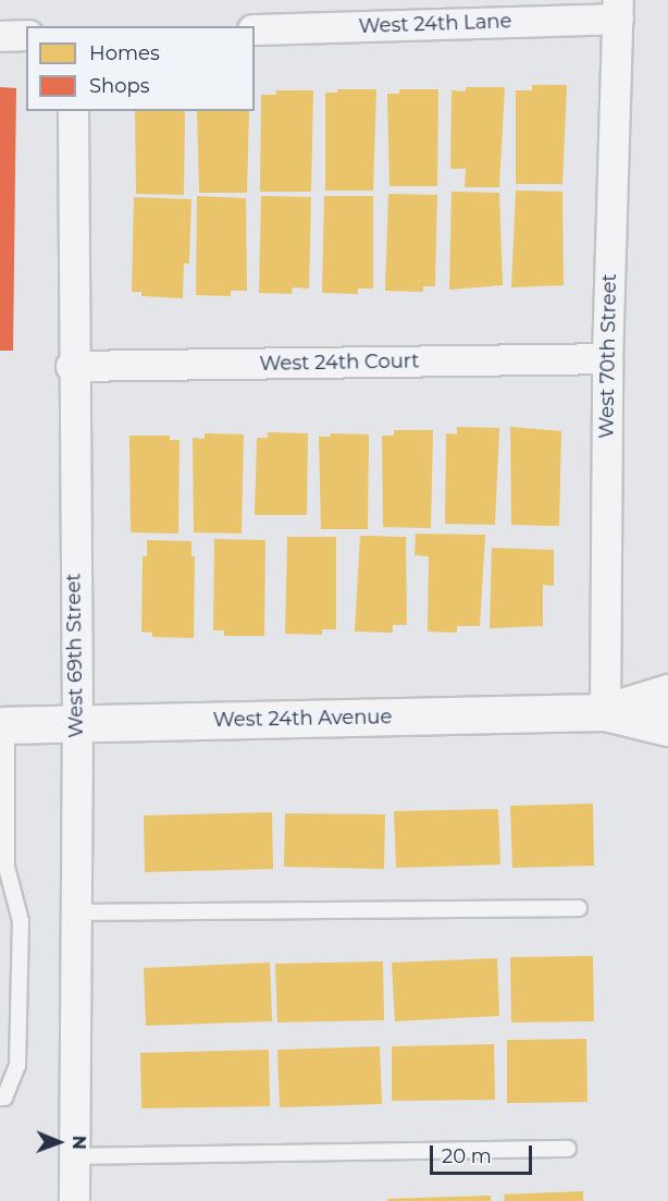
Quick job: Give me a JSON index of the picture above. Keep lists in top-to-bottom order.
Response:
{
  "streets": {
    "street": [
      "West 24th Lane",
      "West 70th Street",
      "West 24th Court",
      "West 69th Street",
      "West 24th Avenue"
    ]
  },
  "crossings": [
    ["West 24th Lane", "West 70th Street"],
    ["West 70th Street", "West 24th Court"],
    ["West 70th Street", "West 24th Avenue"],
    ["West 24th Court", "West 69th Street"],
    ["West 69th Street", "West 24th Avenue"]
  ],
  "legend": ["Homes", "Shops"],
  "scale_bar": "20 m",
  "north": "right"
}
